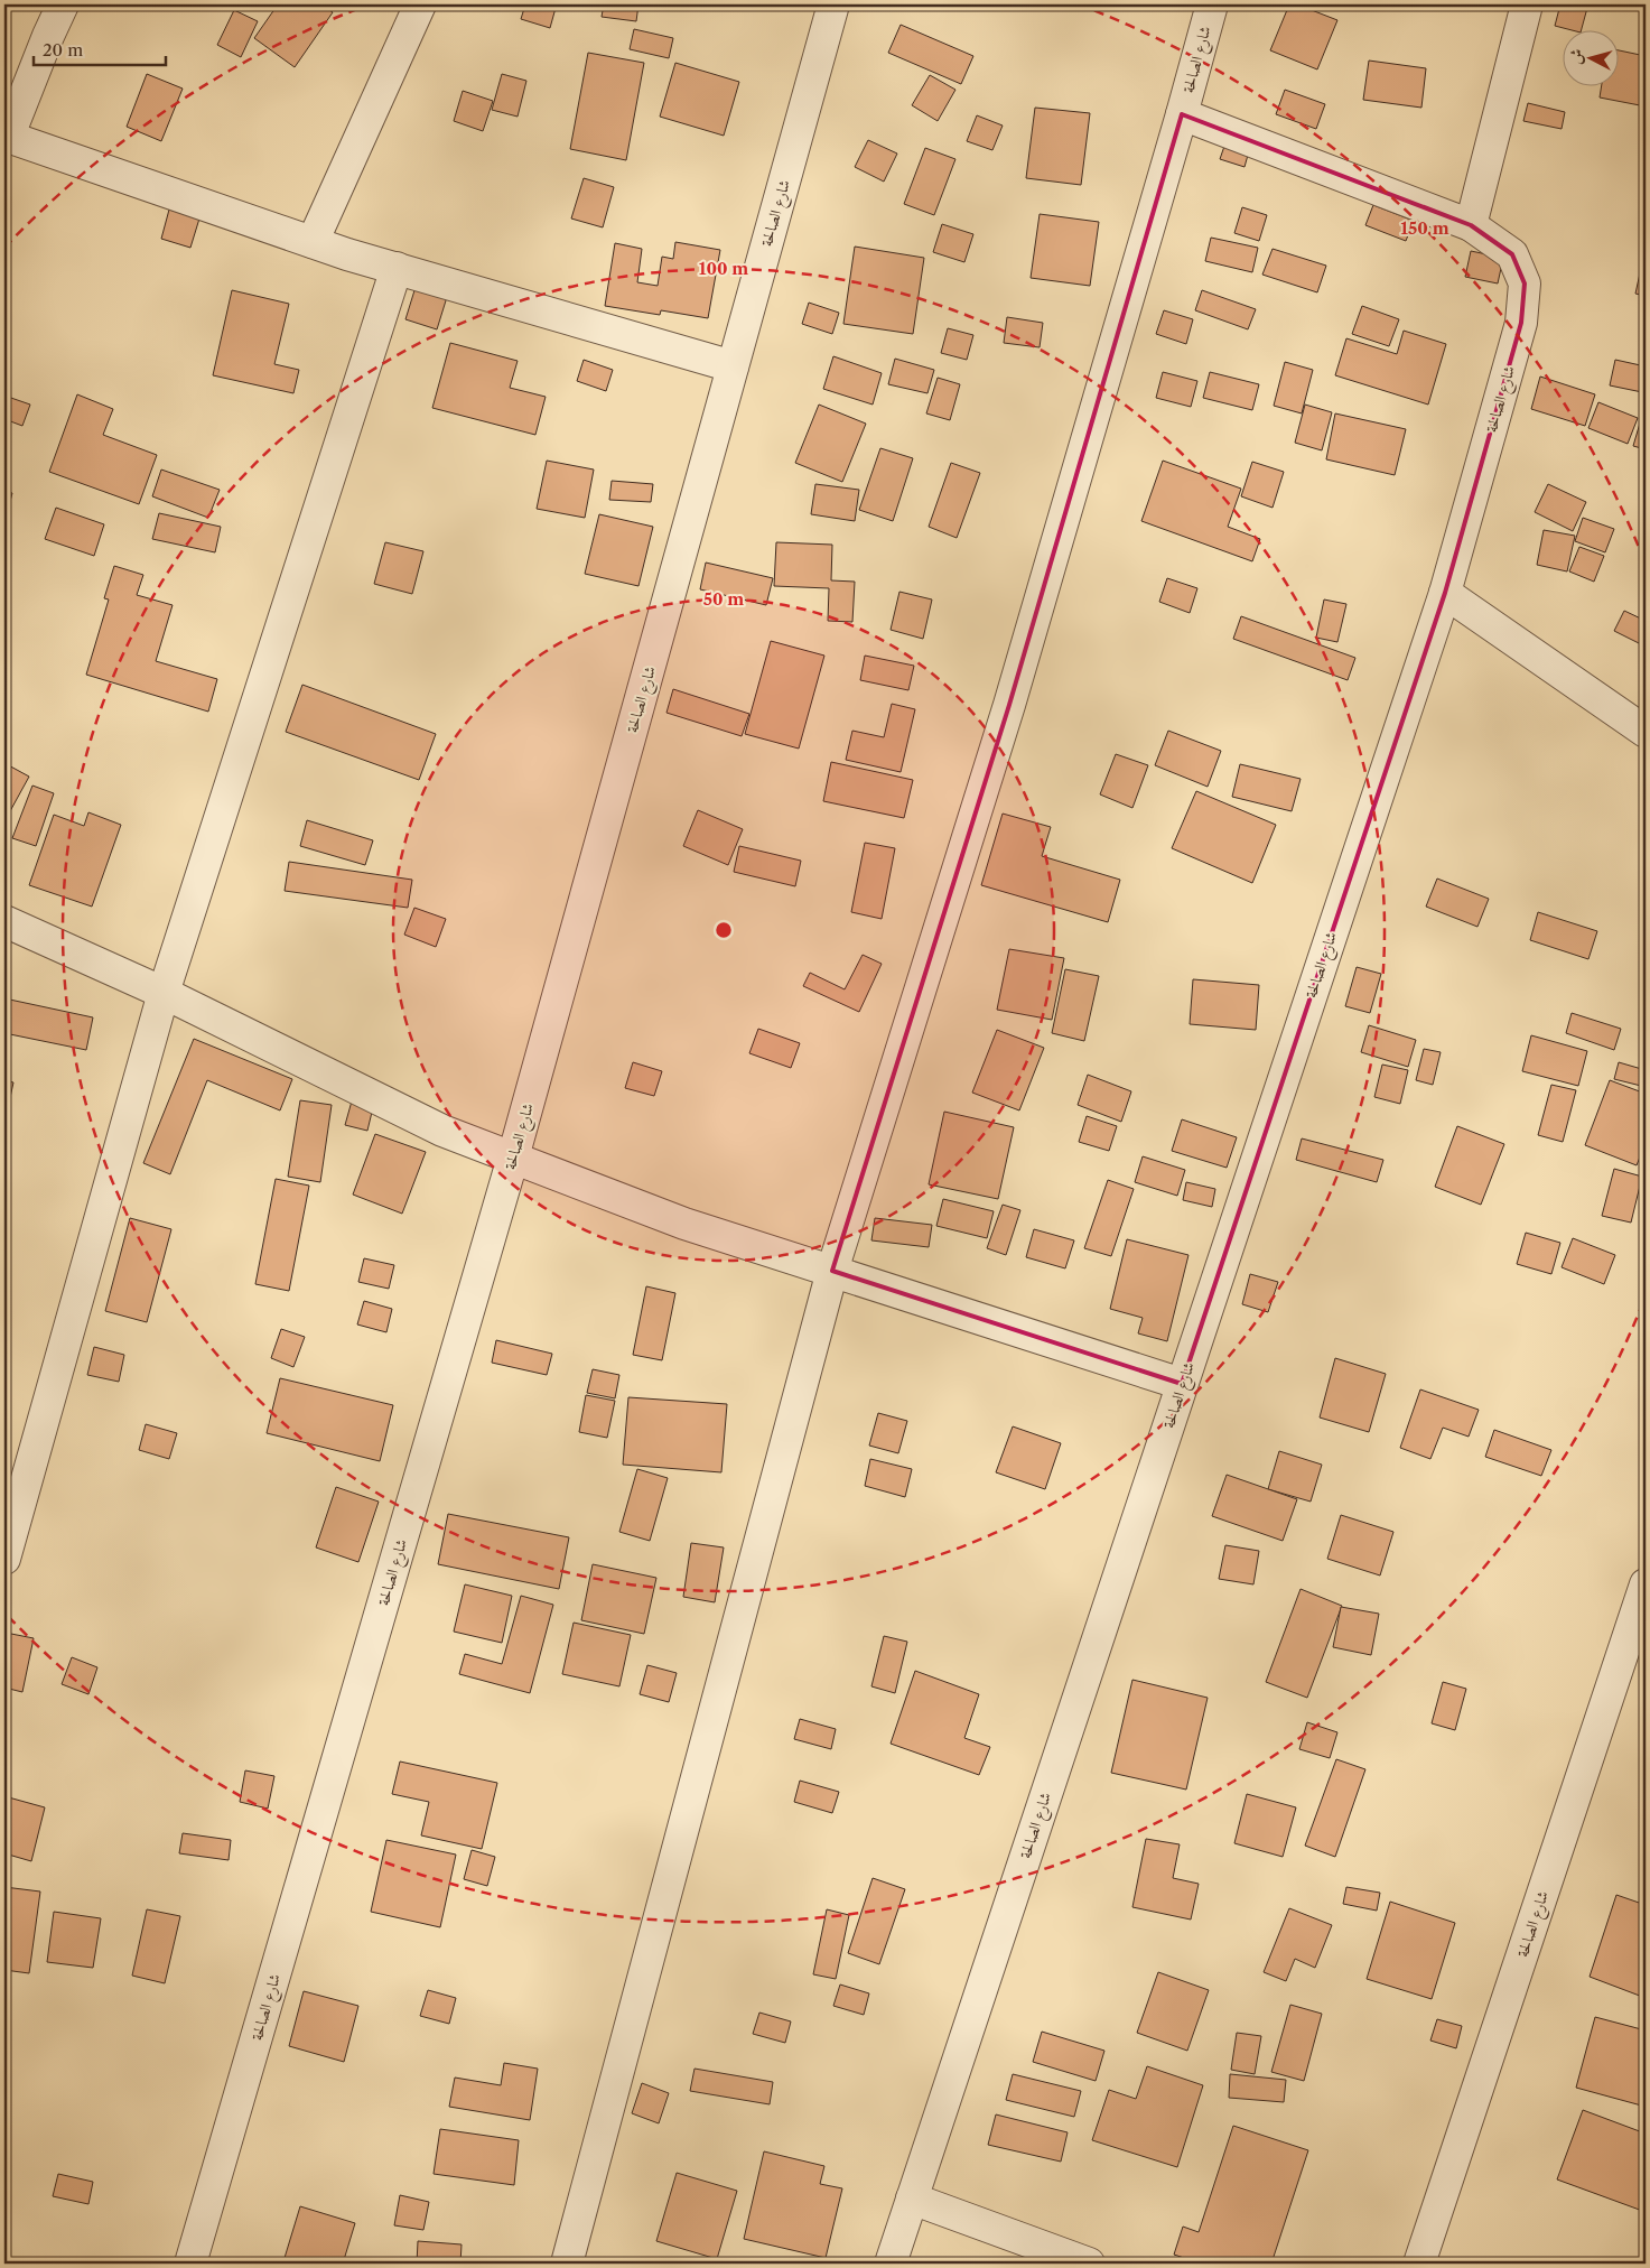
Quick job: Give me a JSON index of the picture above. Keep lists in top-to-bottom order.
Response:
{
  "streets": {
    "street": ["شارع الصالحة"]
  },
  "scale_bar": "20 m",
  "north": "left",
  "rings": ["150 m", "100 m", "50 m"]
}
